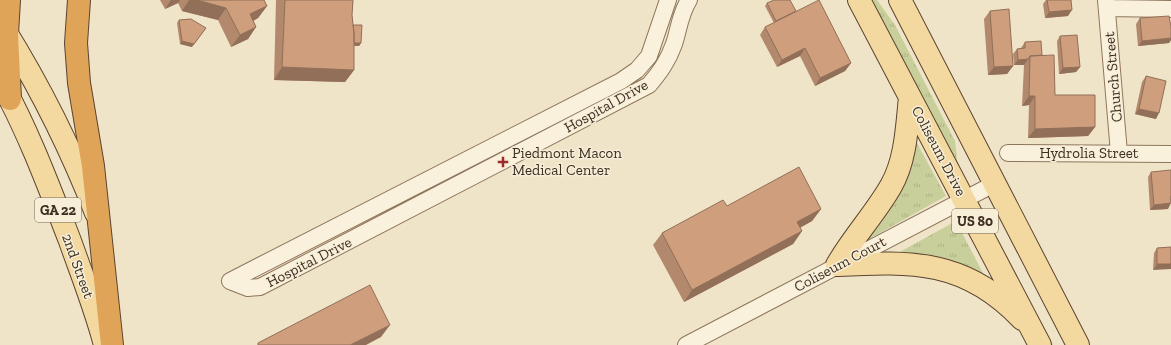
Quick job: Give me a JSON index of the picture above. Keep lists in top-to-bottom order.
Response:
{
  "streets": {
    "main road": [
      "Coliseum Drive",
      "GA 22",
      "US 80",
      "2nd Street"
    ],
    "street": [
      "Church Street",
      "Hospital Drive",
      "Hydrolia Street",
      "Coliseum Court"
    ]
  },
  "crossings": [
    ["Church Street", "Hydrolia Street"],
    ["Coliseum Drive", "Coliseum Court"],
    ["US 80", "Coliseum Court"]
  ],
  "places": {
    "health": ["Piedmont Macon Medical Center"]
  }
}
